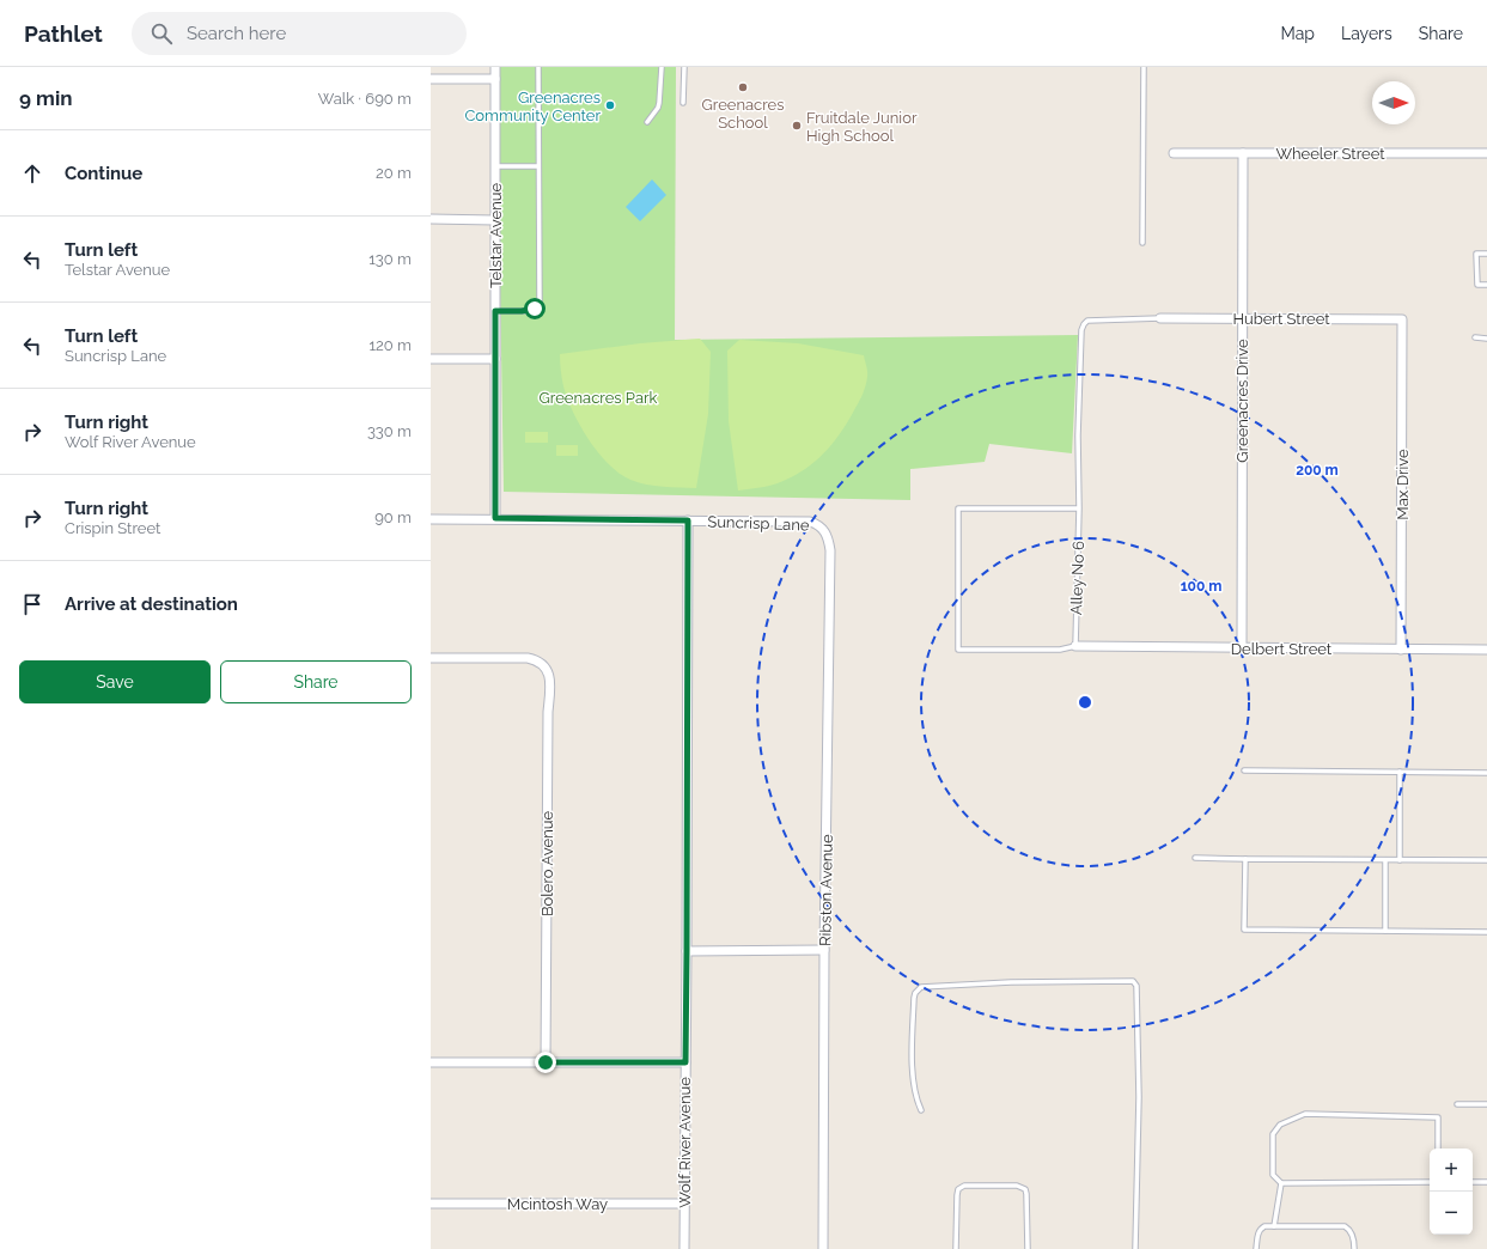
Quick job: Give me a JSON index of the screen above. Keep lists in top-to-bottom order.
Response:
{
  "streets": {
    "street": [
      "Wheeler Street",
      "Telstar Avenue",
      "Hubert Street",
      "Greenacres Drive",
      "Max Drive",
      "Suncrisp Lane",
      "Delbert Street",
      "Bolero Avenue",
      "Ribston Avenue",
      "Wolf River Avenue",
      "Mcintosh Way"
    ],
    "lane": ["Alley No 6"]
  },
  "crossings": [
    ["Wheeler Street", "Greenacres Drive"],
    ["Telstar Avenue", "Suncrisp Lane"],
    ["Hubert Street", "Greenacres Drive"],
    ["Hubert Street", "Max Drive"],
    ["Hubert Street", "Alley No 6"],
    ["Greenacres Drive", "Delbert Street"],
    ["Max Drive", "Delbert Street"],
    ["Suncrisp Lane", "Ribston Avenue"],
    ["Suncrisp Lane", "Wolf River Avenue"],
    ["Alley No 6", "Delbert Street"],
    ["Wolf River Avenue", "Mcintosh Way"]
  ],
  "parks": ["Greenacres Park"],
  "places": ["Greenacres School", "Greenacres Community Center", "Fruitdale Junior High School"],
  "north": "right",
  "page": {
    "header": "Pathlet",
    "search": "Search here",
    "nav": ["Map", "Layers", "Share"],
    "heading": ["9 min", "Walk · 690 m"],
    "list": [
      ["Continue", "20 m"],
      ["Turn left", "Telstar Avenue", "130 m"],
      ["Turn left", "Suncrisp Lane", "120 m"],
      ["Turn right", "Wolf River Avenue", "330 m"],
      ["Turn right", "Crispin Street", "90 m"],
      "Arrive at destination"
    ],
    "buttons": ["Save", "Share"],
    "map_buttons": ["+", "−"]
  },
  "rings": ["200 m", "100 m"]
}
